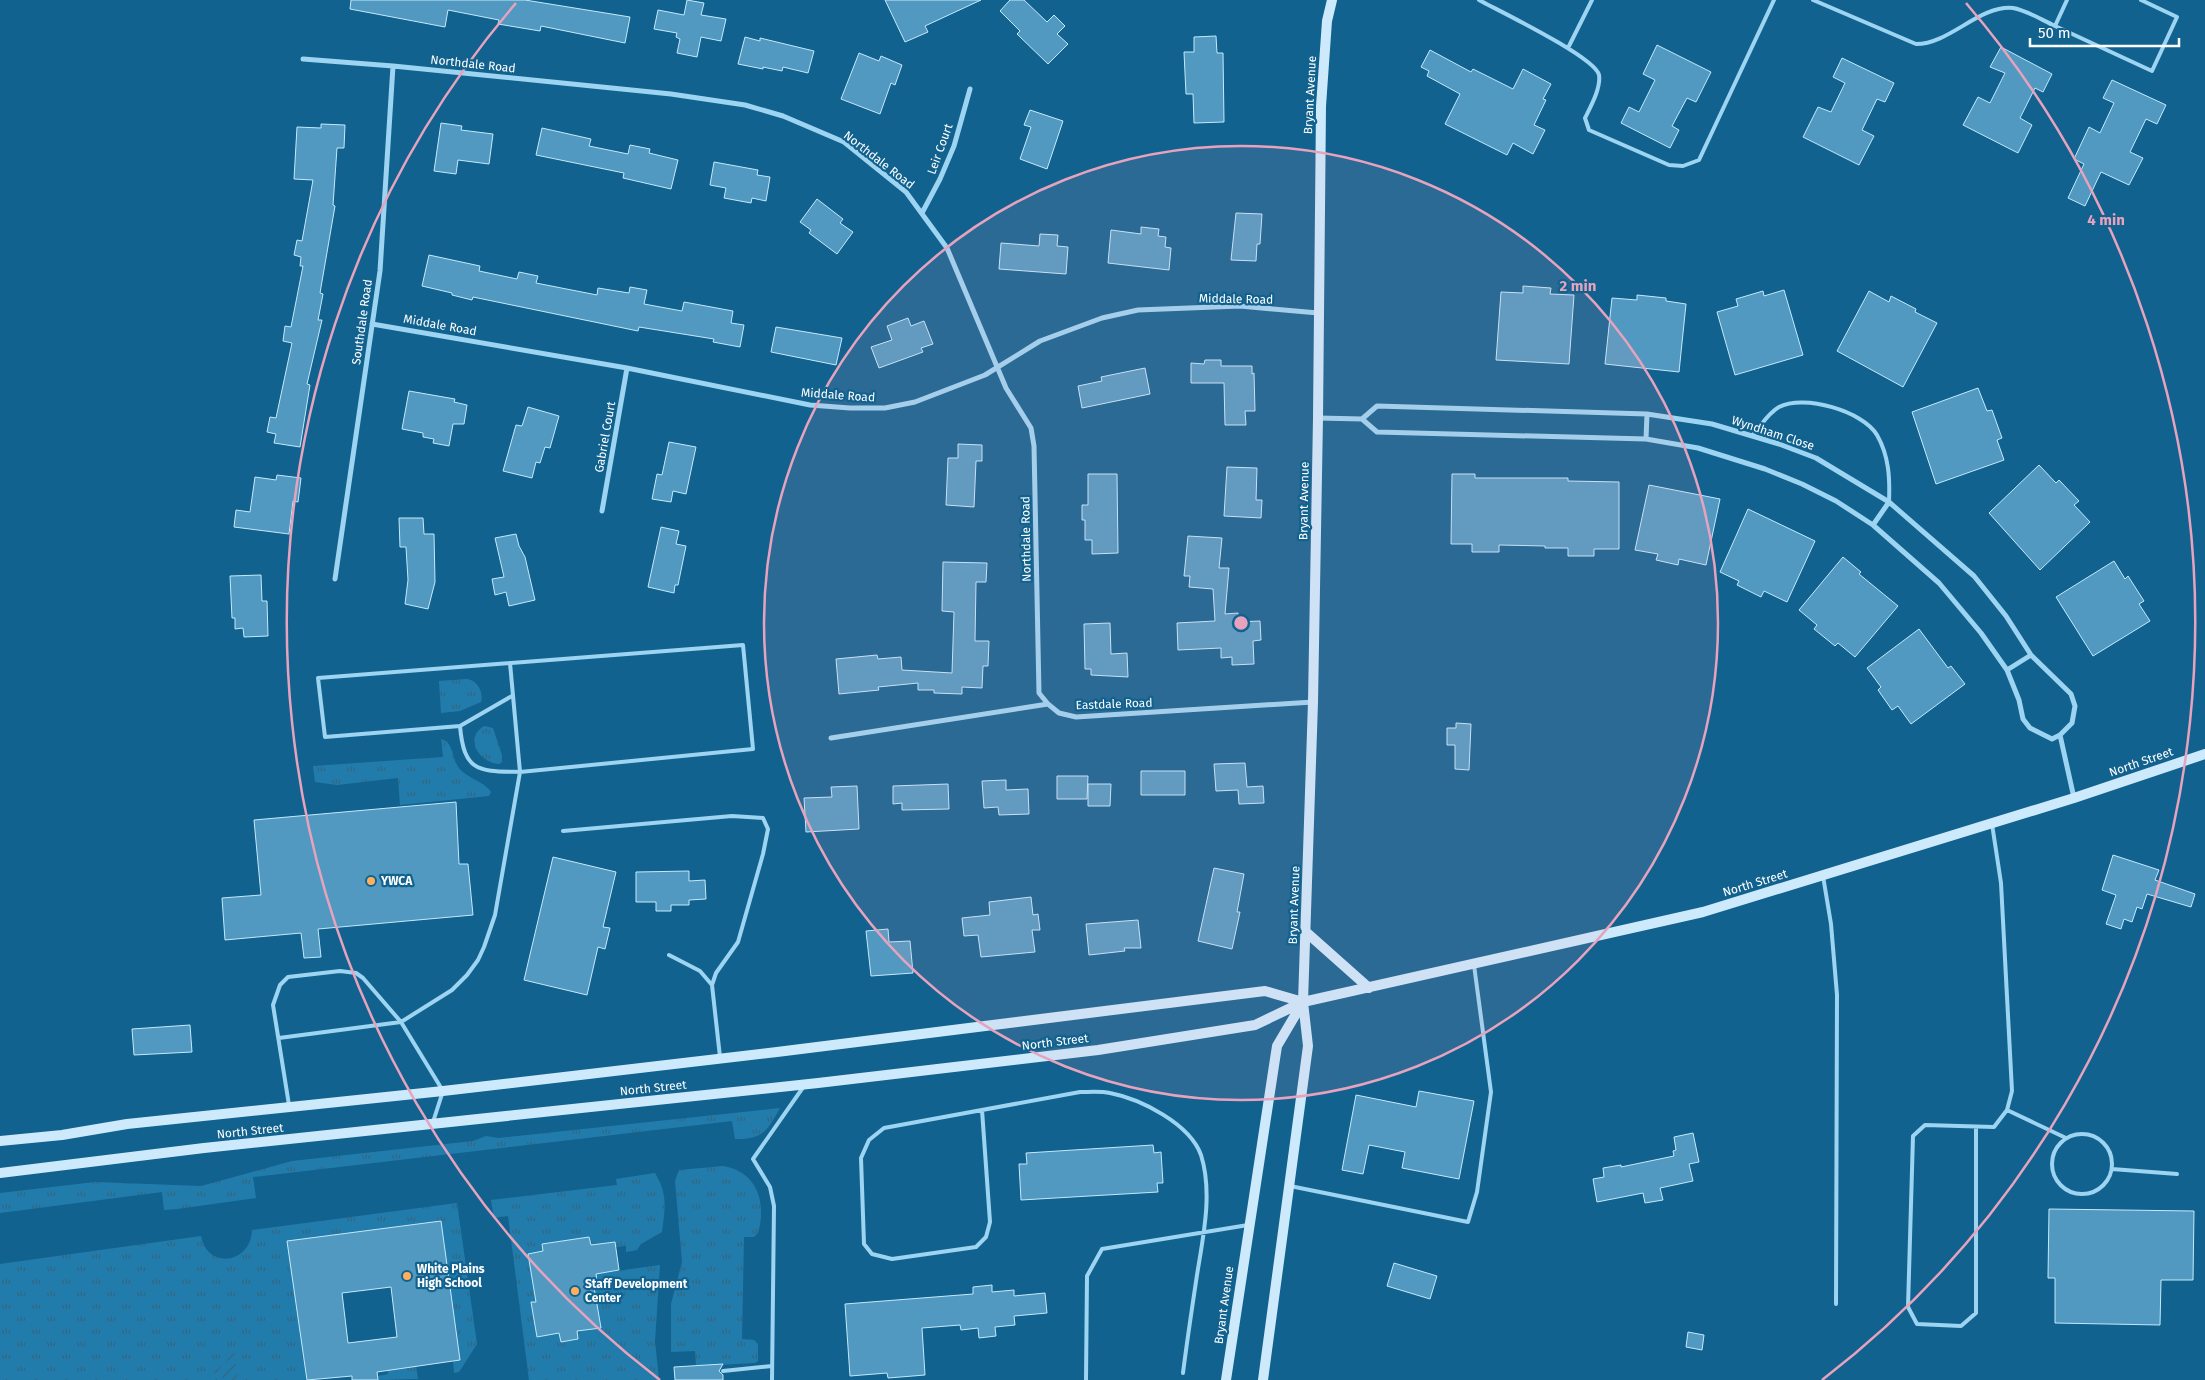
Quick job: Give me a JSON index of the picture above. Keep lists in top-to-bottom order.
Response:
{
  "streets": {
    "main road": ["Bryant Avenue", "North Street"],
    "street": [
      "Northdale Road",
      "Leir Court",
      "Middale Road",
      "Southdale Road",
      "Wyndham Close",
      "Gabriel Court",
      "Eastdale Road"
    ]
  },
  "crossings": [
    ["Northdale Road", "Leir Court"],
    ["Northdale Road", "Middale Road"],
    ["Northdale Road", "Southdale Road"],
    ["Northdale Road", "Eastdale Road"],
    ["Bryant Avenue", "Middale Road"],
    ["Bryant Avenue", "Eastdale Road"],
    ["Bryant Avenue", "North Street"],
    ["Middale Road", "Southdale Road"],
    ["Middale Road", "Gabriel Court"]
  ],
  "places": ["YWCA", "White Plains High School", "Staff Development Center"],
  "scale_bar": "50 m",
  "rings": ["4 min", "2 min"]
}
